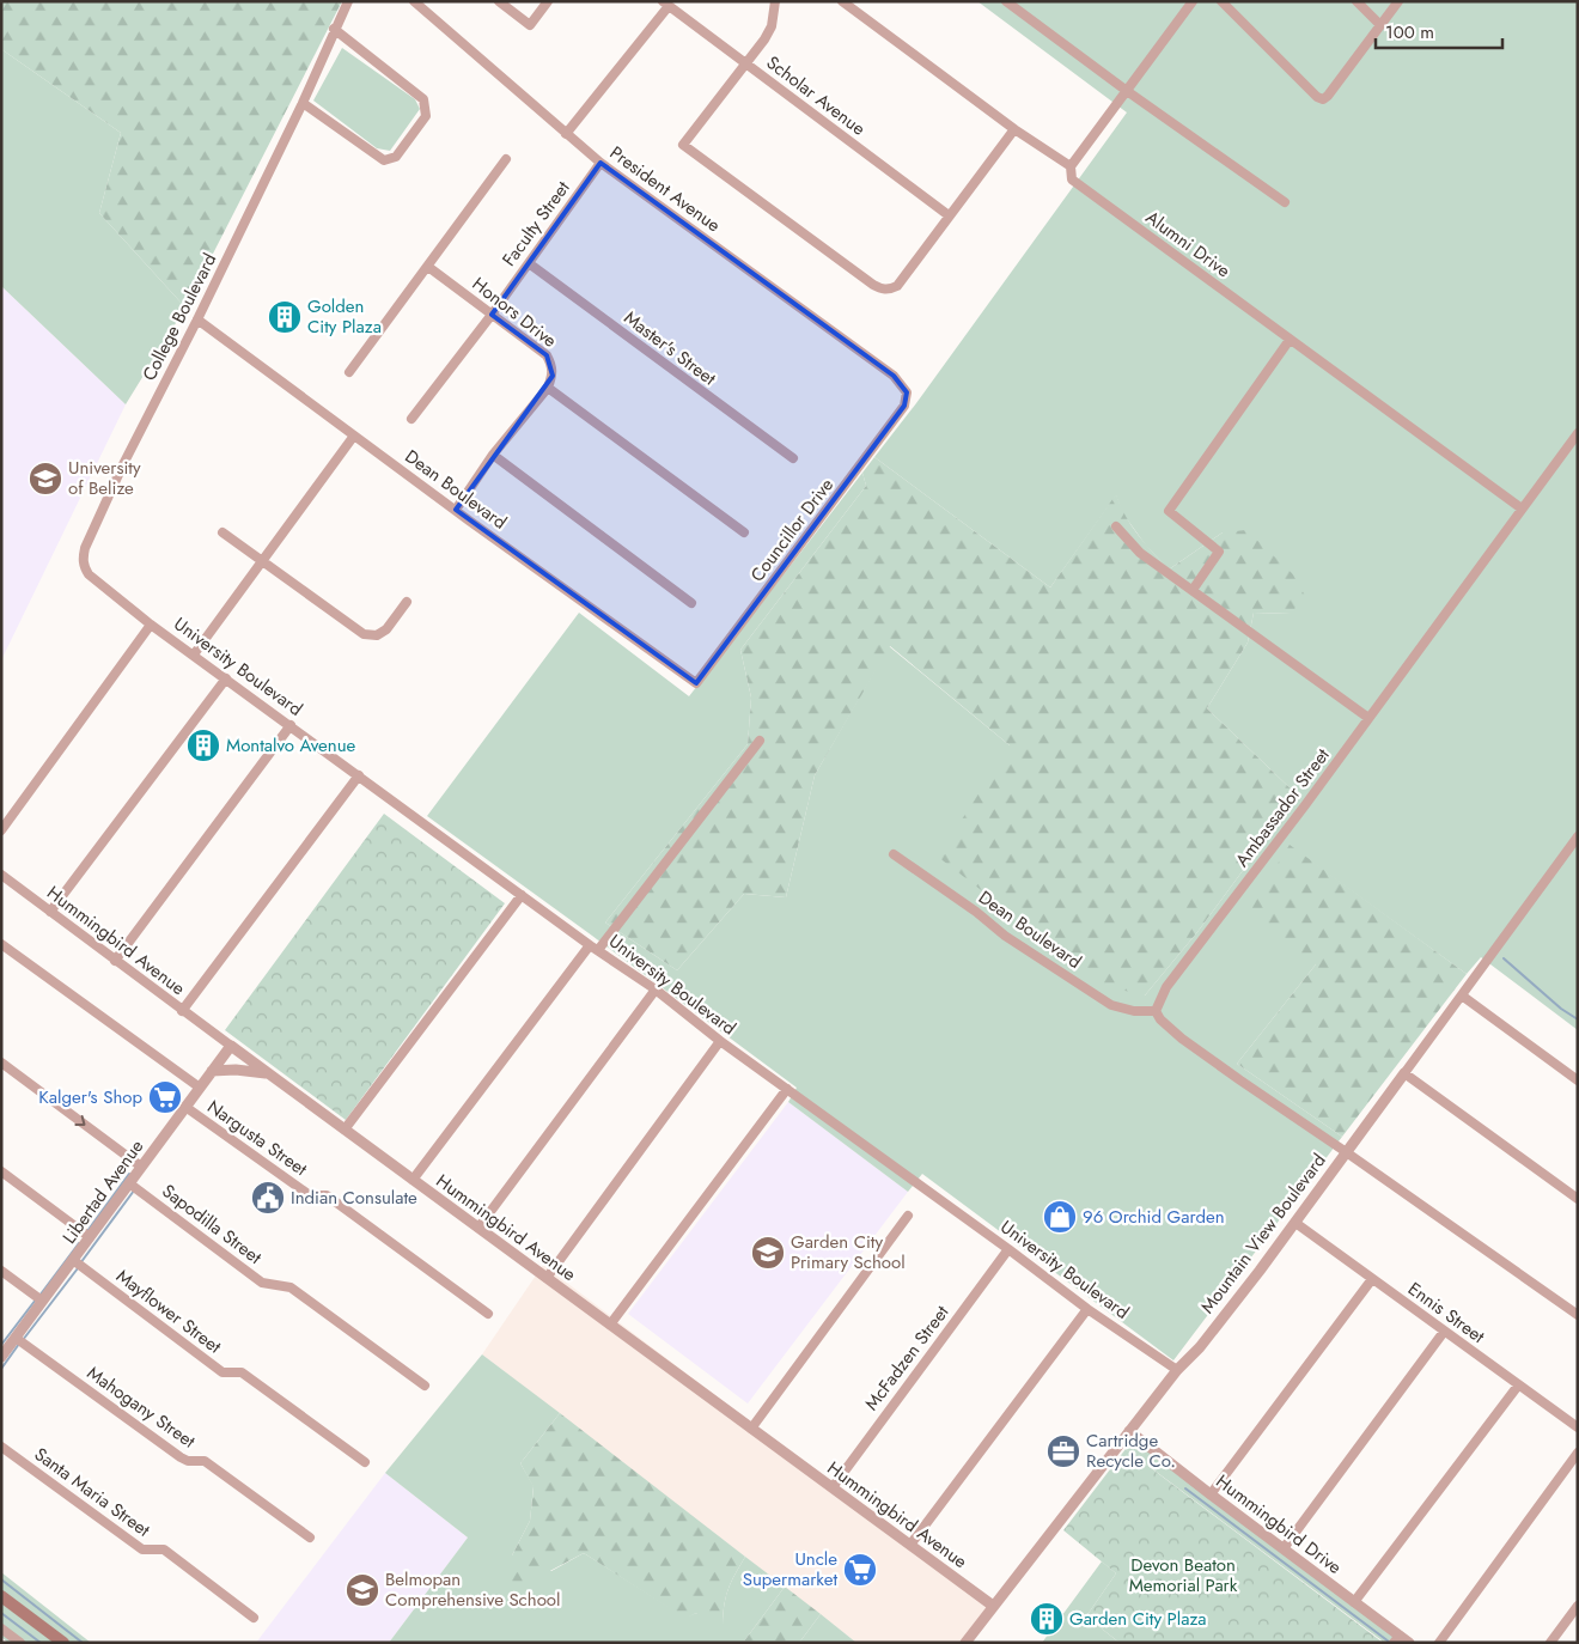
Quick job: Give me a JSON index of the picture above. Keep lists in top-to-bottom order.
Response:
{
  "streets": {
    "street": [
      "Scholar Avenue",
      "President Avenue",
      "Faculty Street",
      "Alumni Drive",
      "Honors Drive",
      "College Boulevard",
      "Master's Street",
      "Dean Boulevard",
      "Councillor Drive",
      "University Boulevard",
      "Ambassador Street",
      "Hummingbird Avenue",
      "Nargusta Street",
      "Libertad Avenue",
      "Sapodilla Street",
      "Mountain View Boulevard",
      "Mayflower Street",
      "Ennis Street",
      "McFadzen Street",
      "Mahogany Street",
      "Santa Maria Street",
      "Hummingbird Drive"
    ]
  },
  "crossings": [
    ["President Avenue", "Faculty Street"],
    ["President Avenue", "Councillor Drive"],
    ["Faculty Street", "Honors Drive"],
    ["Faculty Street", "Master's Street"],
    ["Alumni Drive", "Ambassador Street"],
    ["College Boulevard", "Dean Boulevard"],
    ["College Boulevard", "University Boulevard"],
    ["Dean Boulevard", "Councillor Drive"],
    ["Dean Boulevard", "Ambassador Street"],
    ["University Boulevard", "Mountain View Boulevard"],
    ["University Boulevard", "McFadzen Street"],
    ["Hummingbird Avenue", "Libertad Avenue"],
    ["Hummingbird Avenue", "Mountain View Boulevard"],
    ["Hummingbird Avenue", "McFadzen Street"],
    ["Nargusta Street", "Libertad Avenue"],
    ["Libertad Avenue", "Sapodilla Street"],
    ["Libertad Avenue", "Mayflower Street"],
    ["Libertad Avenue", "Mahogany Street"],
    ["Mountain View Boulevard", "Ennis Street"],
    ["Mountain View Boulevard", "Hummingbird Drive"]
  ],
  "parks": ["Devon Beaton Memorial Park"],
  "places": {
    "building": ["Golden City Plaza", "Montalvo Avenue", "Garden City Plaza"],
    "school or university": ["University of Belize", "Garden City Primary School", "Belmopan Comprehensive School"],
    "supermarket": ["Kalger's Shop", "Uncle Supermarket"],
    "public building": ["Indian Consulate"],
    "shop": ["96 Orchid Garden"],
    "office": ["Cartridge Recycle Co."]
  },
  "scale_bar": "100 m"
}
